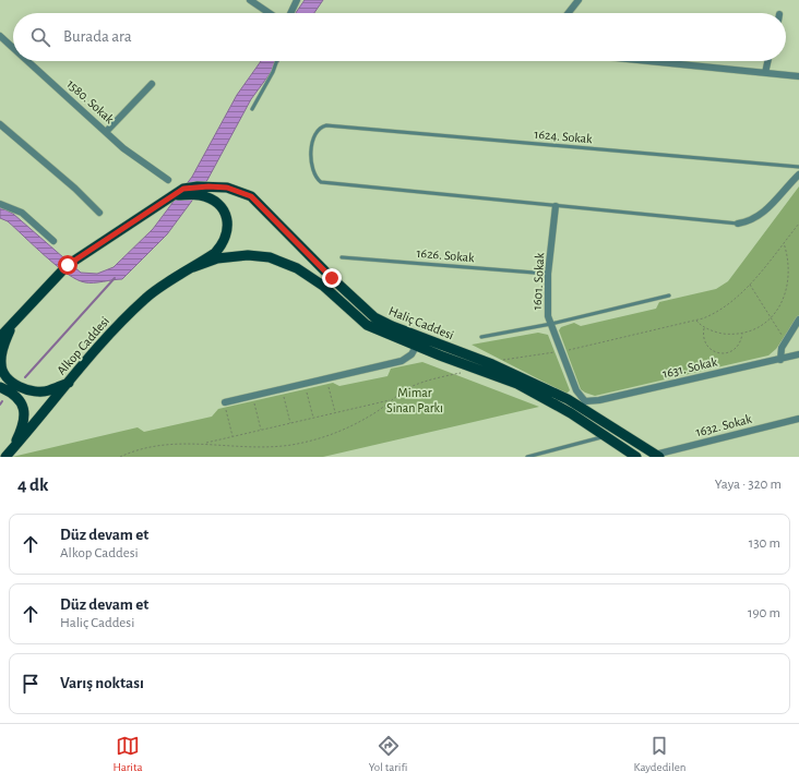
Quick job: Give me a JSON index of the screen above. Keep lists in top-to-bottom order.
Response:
{
  "streets": {
    "main road": ["Haliç Caddesi", "Alkop Caddesi"],
    "street": [
      "1580. Sokak",
      "1601. Sokak",
      "1631. Sokak",
      "1632. Sokak"
    ],
    "lane": ["1624. Sokak", "1626. Sokak"]
  },
  "crossings": [
    ["1624. Sokak", "1601. Sokak"],
    ["1626. Sokak", "1601. Sokak"],
    ["1601. Sokak", "Haliç Caddesi"],
    ["1601. Sokak", "1631. Sokak"],
    ["Haliç Caddesi", "Alkop Caddesi"],
    ["Haliç Caddesi", "1631. Sokak"],
    ["Haliç Caddesi", "1632. Sokak"]
  ],
  "parks": ["Mimar Sinan Parkı"],
  "page": {
    "search": "Burada ara",
    "heading": ["4 dk", "Yaya · 320 m"],
    "list": [
      ["Düz devam et", "Alkop Caddesi", "130 m"],
      ["Düz devam et", "Haliç Caddesi", "190 m"],
      "Varış noktası"
    ],
    "nav": ["Harita", "Yol tarifi", "Kaydedilen"]
  }
}
